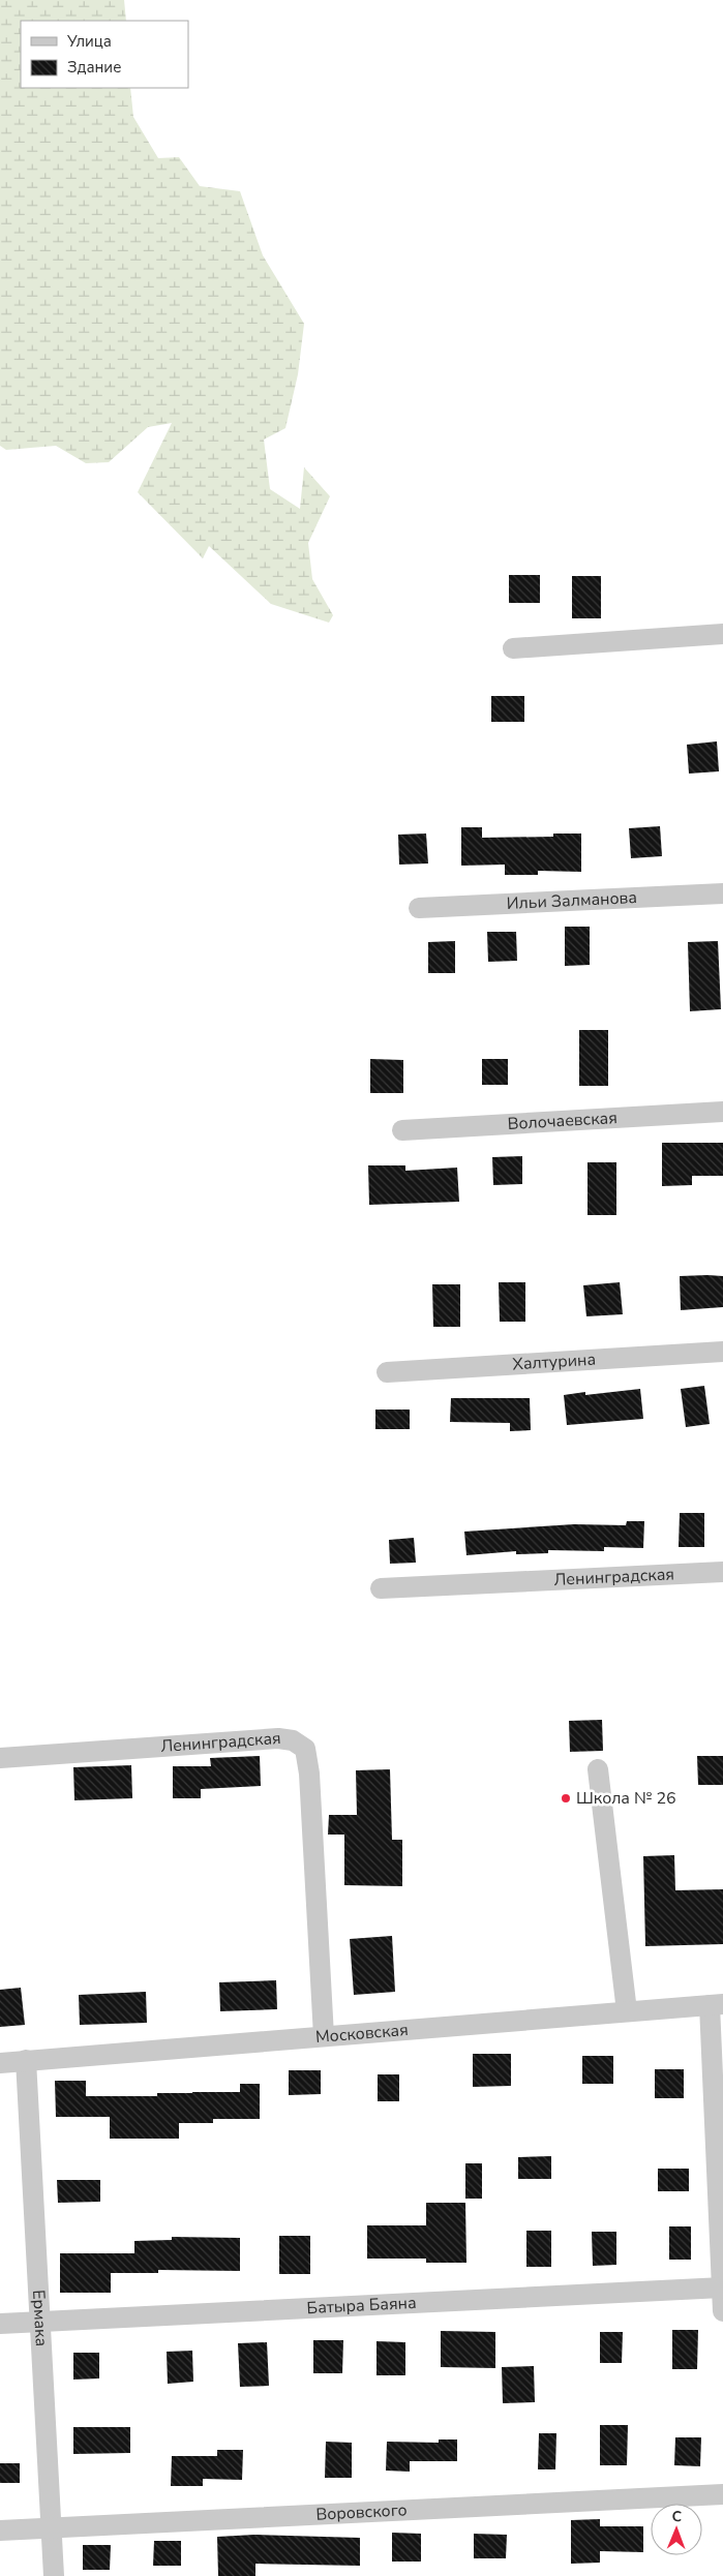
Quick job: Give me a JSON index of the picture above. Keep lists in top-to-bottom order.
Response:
{
  "streets": {
    "street": [
      "Ильи Залманова",
      "Волочаевская",
      "Халтурина",
      "Ленинградская",
      "Московская",
      "Батыра Баяна",
      "Ермака",
      "Воровского"
    ]
  },
  "crossings": [
    ["Ленинградская", "Московская"],
    ["Московская", "Ермака"],
    ["Батыра Баяна", "Ермака"],
    ["Ермака", "Воровского"]
  ],
  "places": ["Школа № 26"],
  "legend": ["Улица", "Здание"],
  "north": "top"
}
